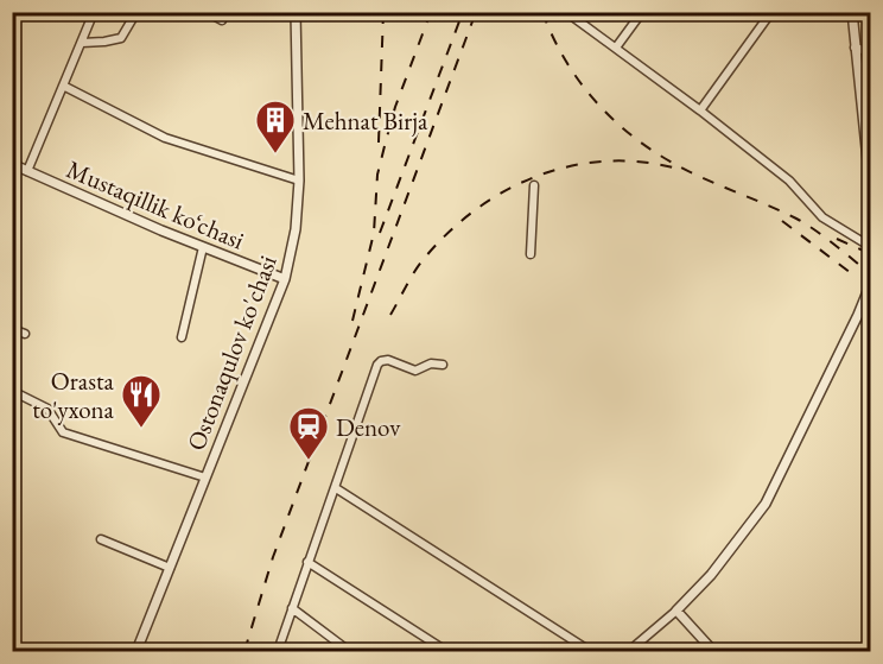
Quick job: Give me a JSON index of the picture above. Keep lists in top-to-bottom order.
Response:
{
  "streets": {
    "street": ["Mustaqillik ko‘chasi", "Ostonaqulov ko'chasi"]
  },
  "crossings": [
    ["Mustaqillik ko‘chasi", "Ostonaqulov ko'chasi"]
  ],
  "places": {
    "building": ["Mehnat Birja"],
    "restaurant": ["Orasta to'yxona"],
    "station": ["Denov"]
  }
}
